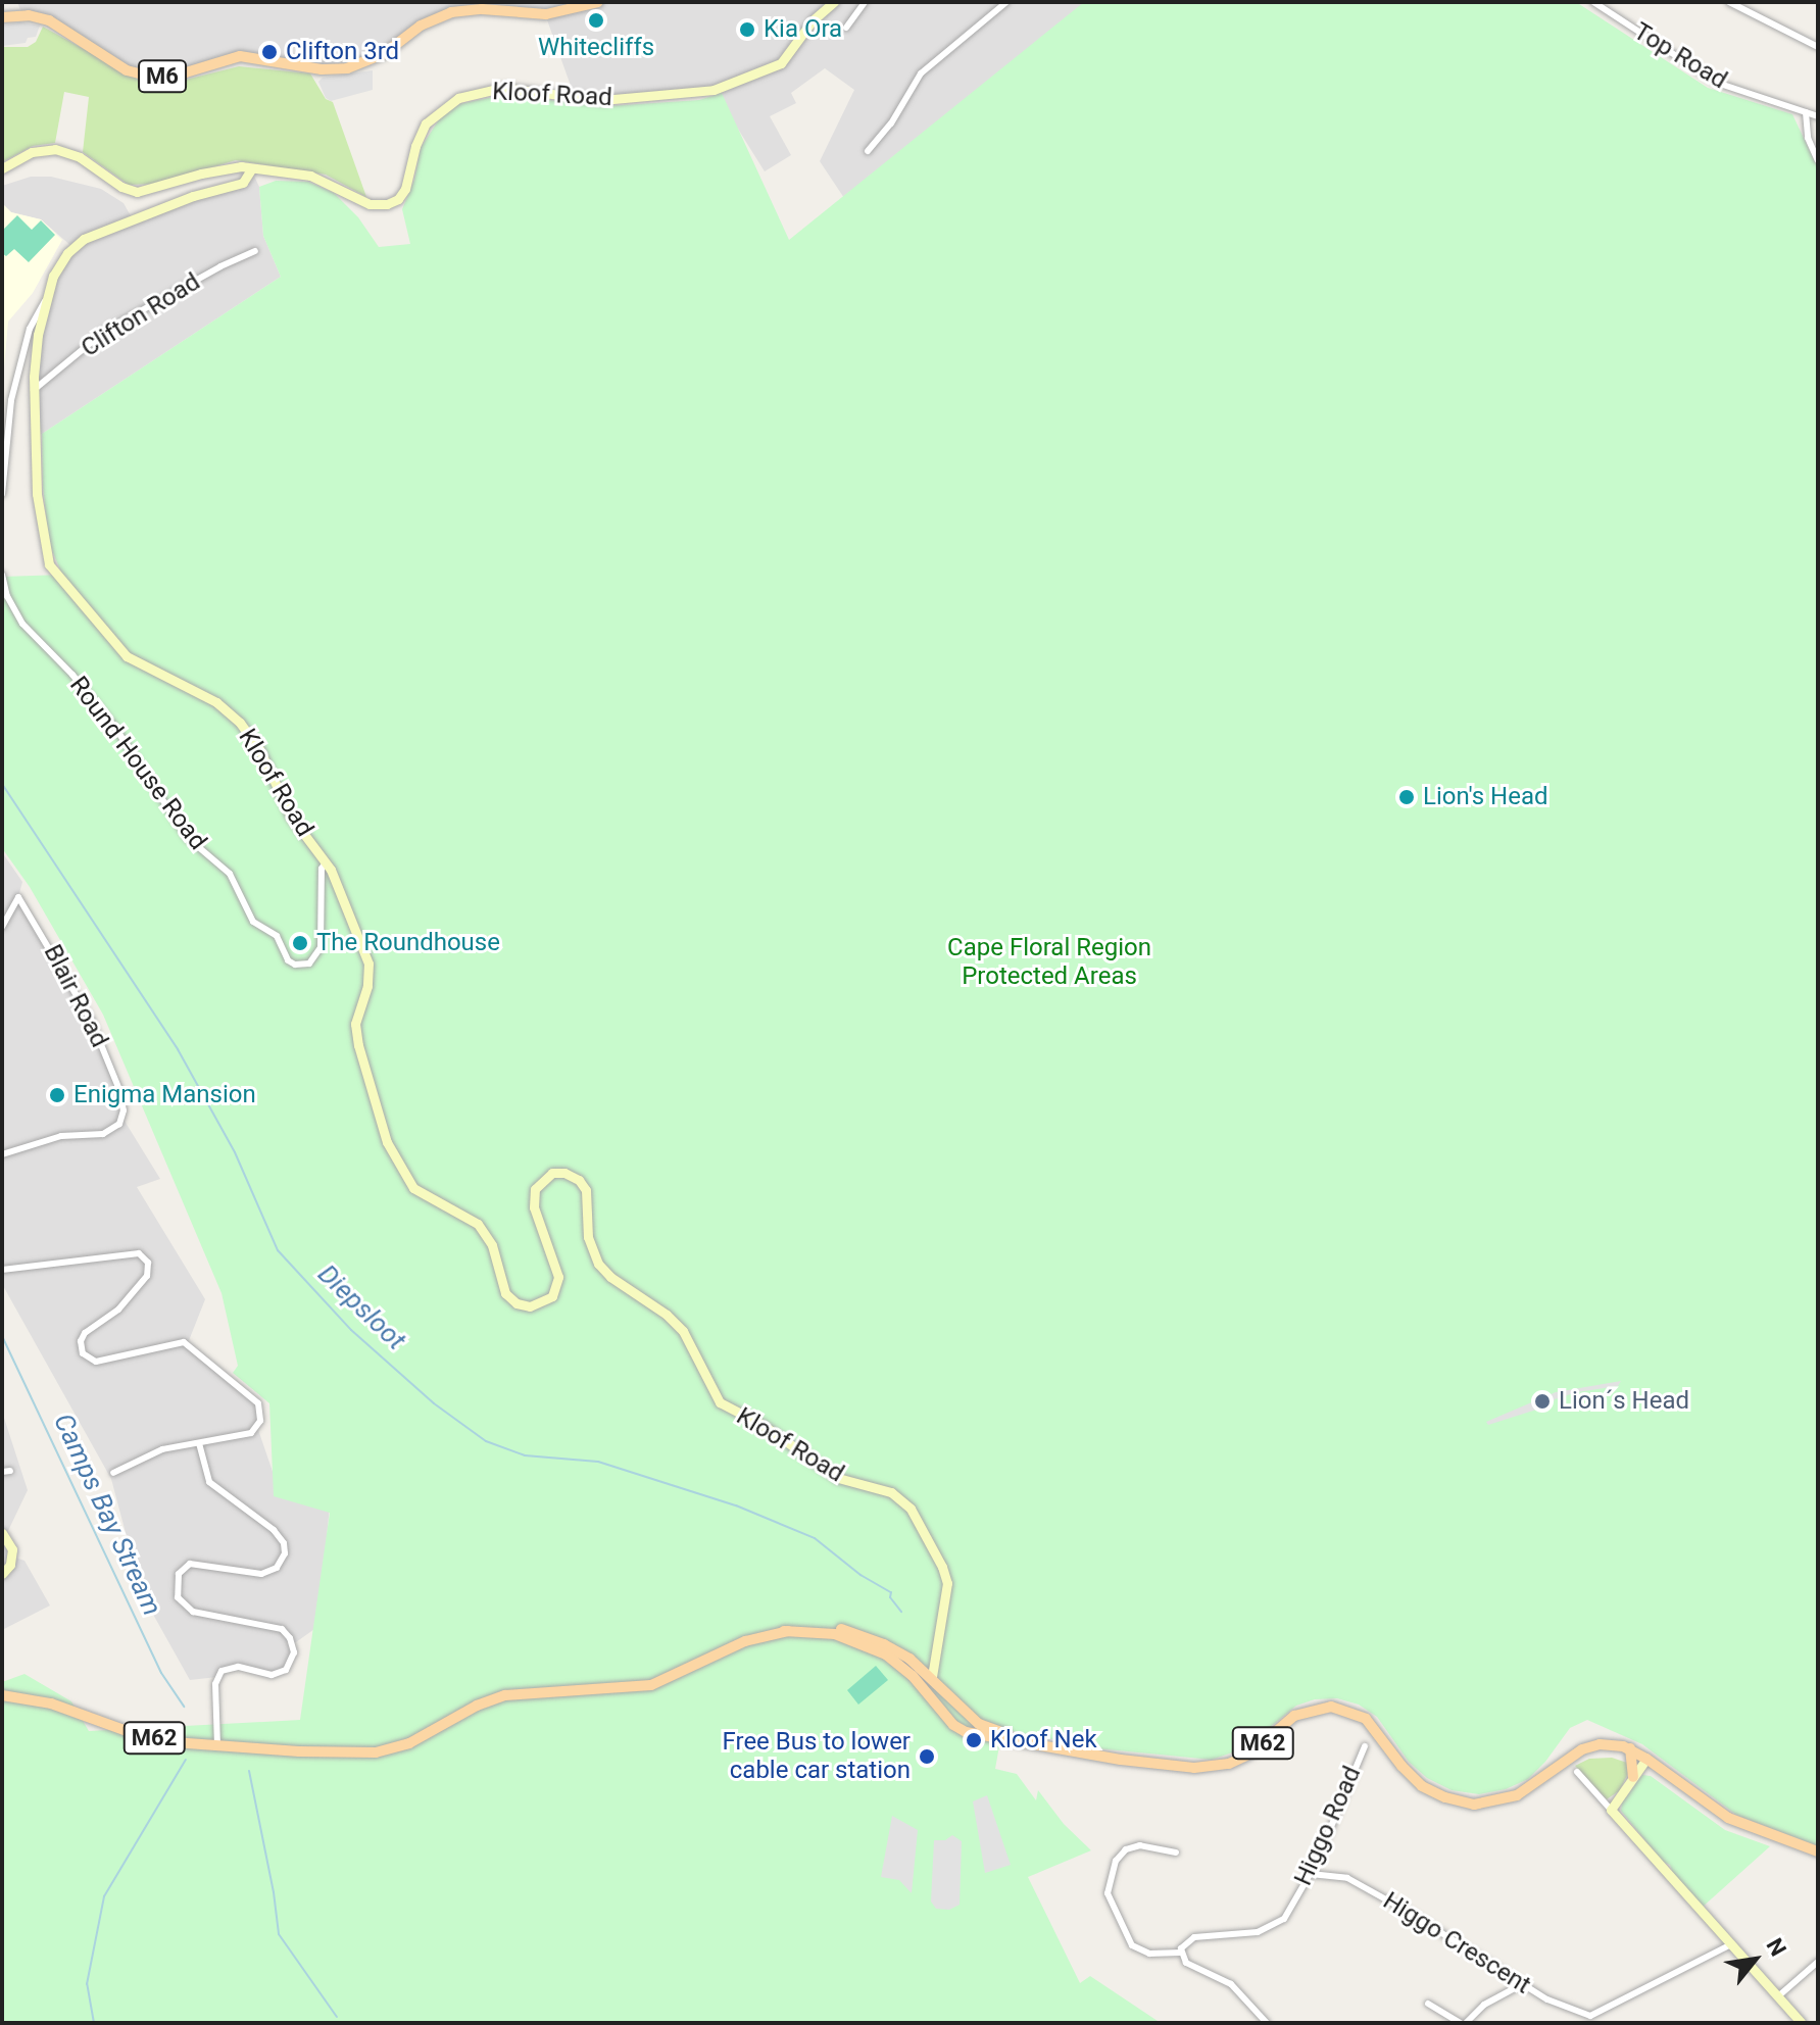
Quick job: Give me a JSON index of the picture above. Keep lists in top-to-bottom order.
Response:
{
  "streets": {
    "main road": ["M6", "Kloof Road", "M62"],
    "street": [
      "Top Road",
      "Clifton Road",
      "Round House Road",
      "Blair Road",
      "Higgo Road",
      "Higgo Crescent"
    ]
  },
  "crossings": [
    ["Kloof Road", "Clifton Road"],
    ["Kloof Road", "Round House Road"],
    ["Kloof Road", "M62"],
    ["Higgo Road", "Higgo Crescent"]
  ],
  "water": ["Diepsloot", "Camps Bay Stream"],
  "parks": ["Cape Floral Region Protected Areas"],
  "places": [
    "Whitecliffs",
    "Kia Ora",
    "Clifton 3rd",
    "Lion's Head",
    "The Roundhouse",
    "Enigma Mansion",
    "Lion´s Head",
    "Kloof Nek",
    "Free Bus to lower cable car station"
  ],
  "north": "top right"
}
